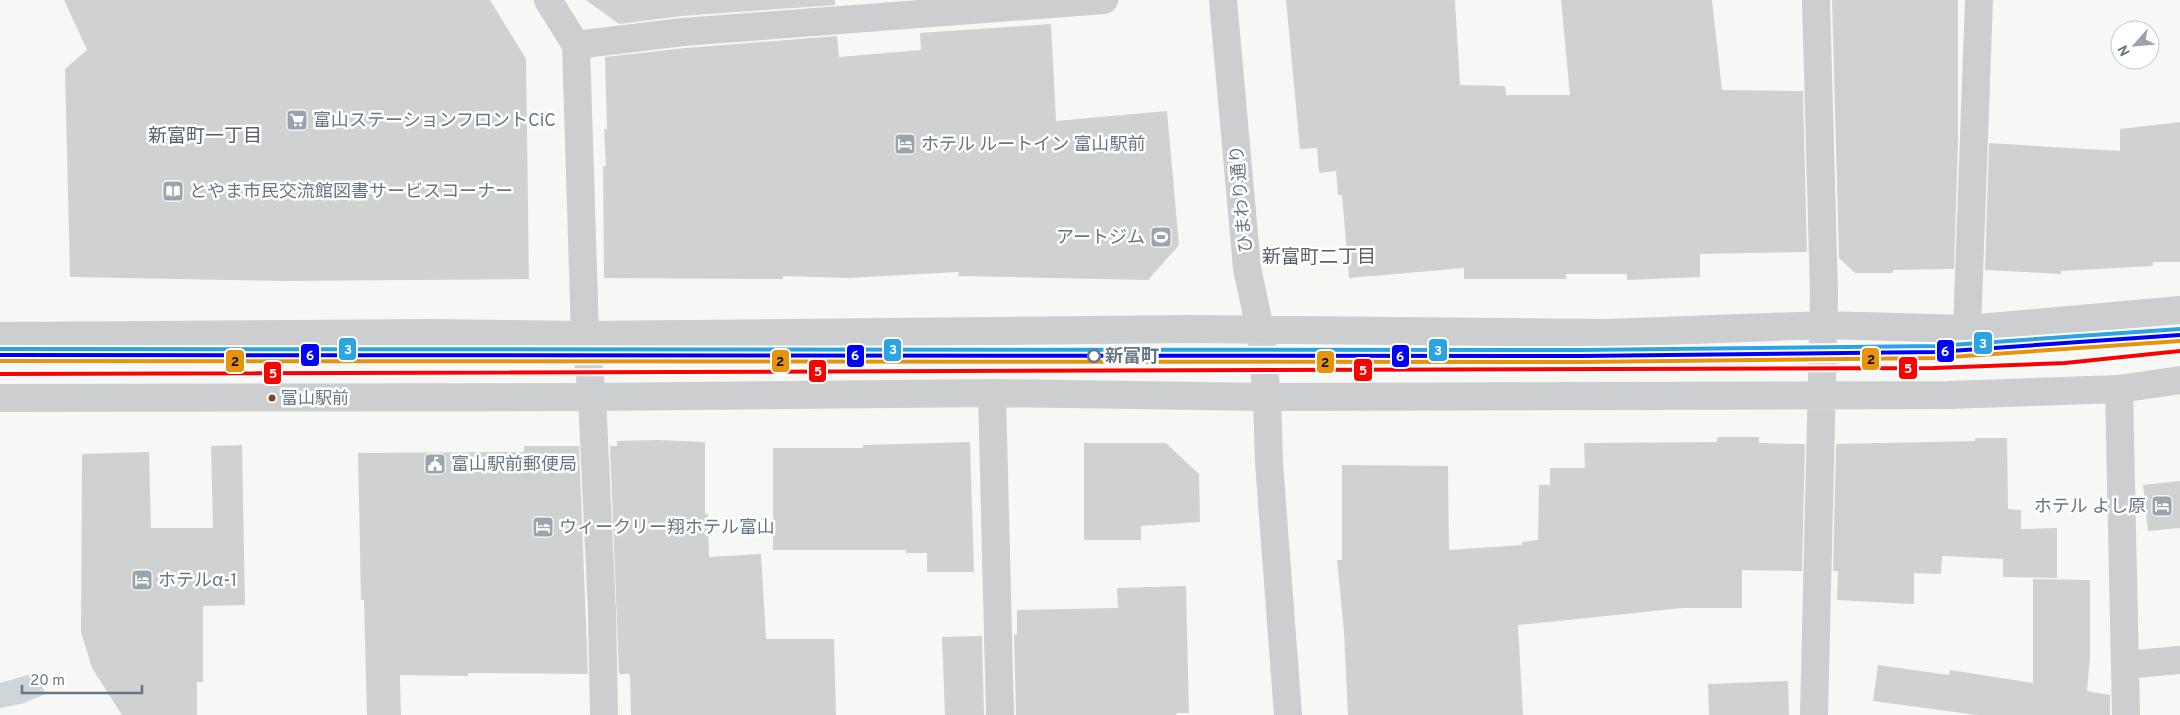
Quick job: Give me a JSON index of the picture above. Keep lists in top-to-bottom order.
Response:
{
  "streets": {
    "street": ["ひまわり通り"]
  },
  "districts": ["新富町一丁目", "新富町二丁目"],
  "places": {
    "supermarket": ["富山ステーションフロントCiC"],
    "hotel": [
      "ホテル ルートイン 富山駅前",
      "ホテル よし原",
      "ウィークリー翔ホテル富山",
      "ホテルα-1"
    ],
    "library": ["とやま市民交流館図書サービスコーナー"],
    "sports": ["アートジム"],
    "other": ["新富町", "富山駅前"],
    "public building": ["富山駅前郵便局"]
  },
  "lines": [
    "transit line 3",
    "transit line 6",
    "transit line 2",
    "transit line 5"
  ],
  "scale_bar": "20 m",
  "north": "bottom left"
}
